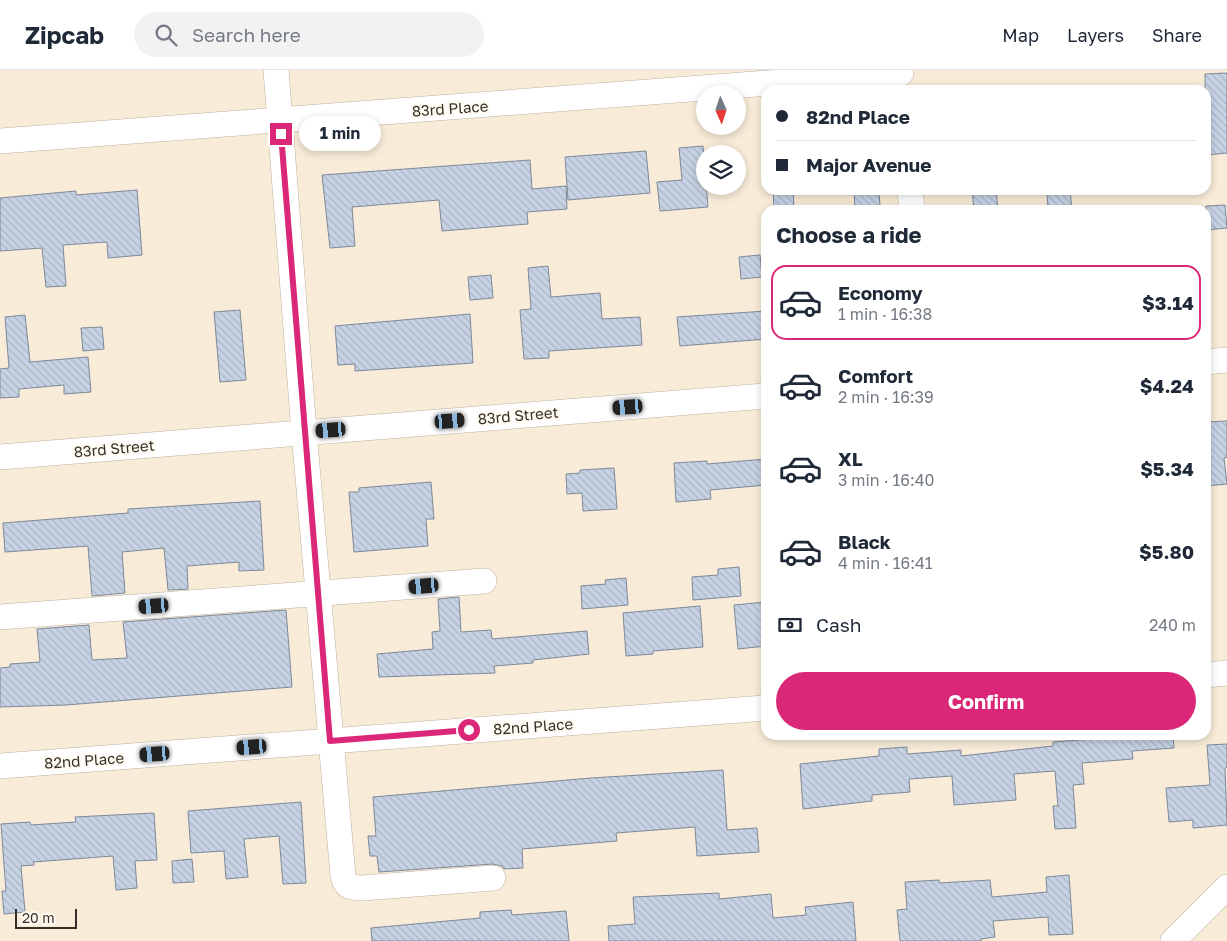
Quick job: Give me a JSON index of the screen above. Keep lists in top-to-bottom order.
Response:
{
  "streets": {
    "street": ["83rd Place", "83rd Street", "82nd Place"]
  },
  "scale_bar": "20 m",
  "north": "bottom",
  "page": {
    "header": "Zipcab",
    "search": "Search here",
    "nav": ["Map", "Layers", "Share"],
    "banner": ["82nd Place", "Major Avenue"],
    "bubble": "1 min",
    "heading": "Choose a ride",
    "list": [
      {
        "name": "Economy",
        "note": "1 min · 16:38",
        "value": "$3.14"
      },
      {
        "name": "Comfort",
        "note": "2 min · 16:39",
        "value": "$4.24"
      },
      {
        "name": "XL",
        "note": "3 min · 16:40",
        "value": "$5.34"
      },
      {
        "name": "Black",
        "note": "4 min · 16:41",
        "value": "$5.80"
      }
    ],
    "pay": ["Cash", "240 m"],
    "buttons": "Confirm",
    "scale": "20 m"
  }
}
